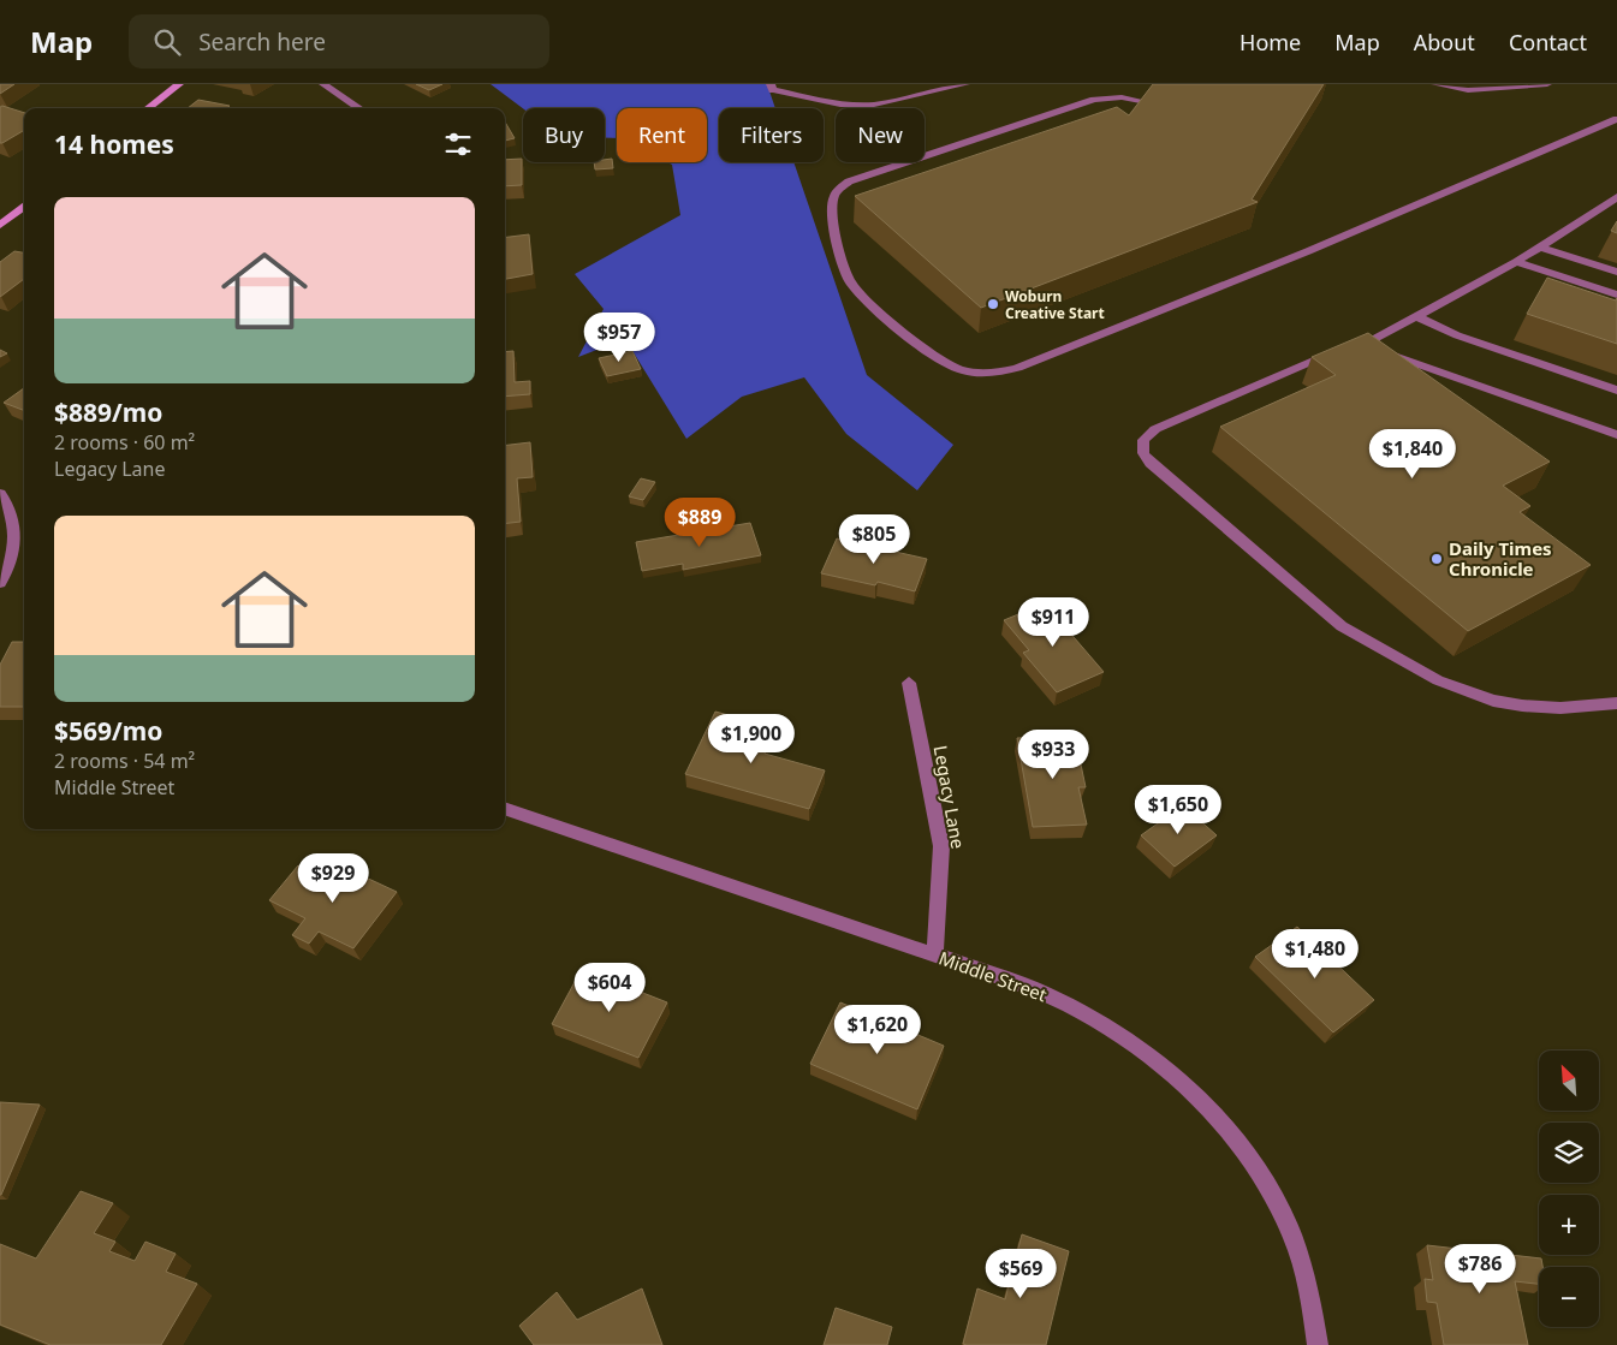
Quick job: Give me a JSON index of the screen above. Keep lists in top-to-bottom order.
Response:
{
  "streets": {
    "street": ["Legacy Lane", "Middle Street"]
  },
  "crossings": [
    ["Legacy Lane", "Middle Street"]
  ],
  "places": ["Woburn Creative Start", "Daily Times Chronicle"],
  "north": "top left",
  "page": {
    "header": "Map",
    "search": "Search here",
    "nav": [
      "Home",
      "Map",
      "About",
      "Contact"
    ],
    "chip": [
      "Buy",
      "Rent",
      "Filters",
      "New"
    ],
    "heading": "14 homes",
    "list": [
      {
        "name": "$889/mo",
        "note": "2 rooms · 60 m² · Legacy Lane"
      },
      {
        "name": "$569/mo",
        "note": "2 rooms · 54 m² · Middle Street"
      }
    ],
    "price": [
      "$957",
      "$1,840",
      "$889",
      "$805",
      "$911",
      "$1,900",
      "$933",
      "$1,650",
      "$929",
      "$1,480",
      "$604",
      "$1,620",
      "$786",
      "$569"
    ],
    "map_buttons": ["+", "−"]
  }
}
